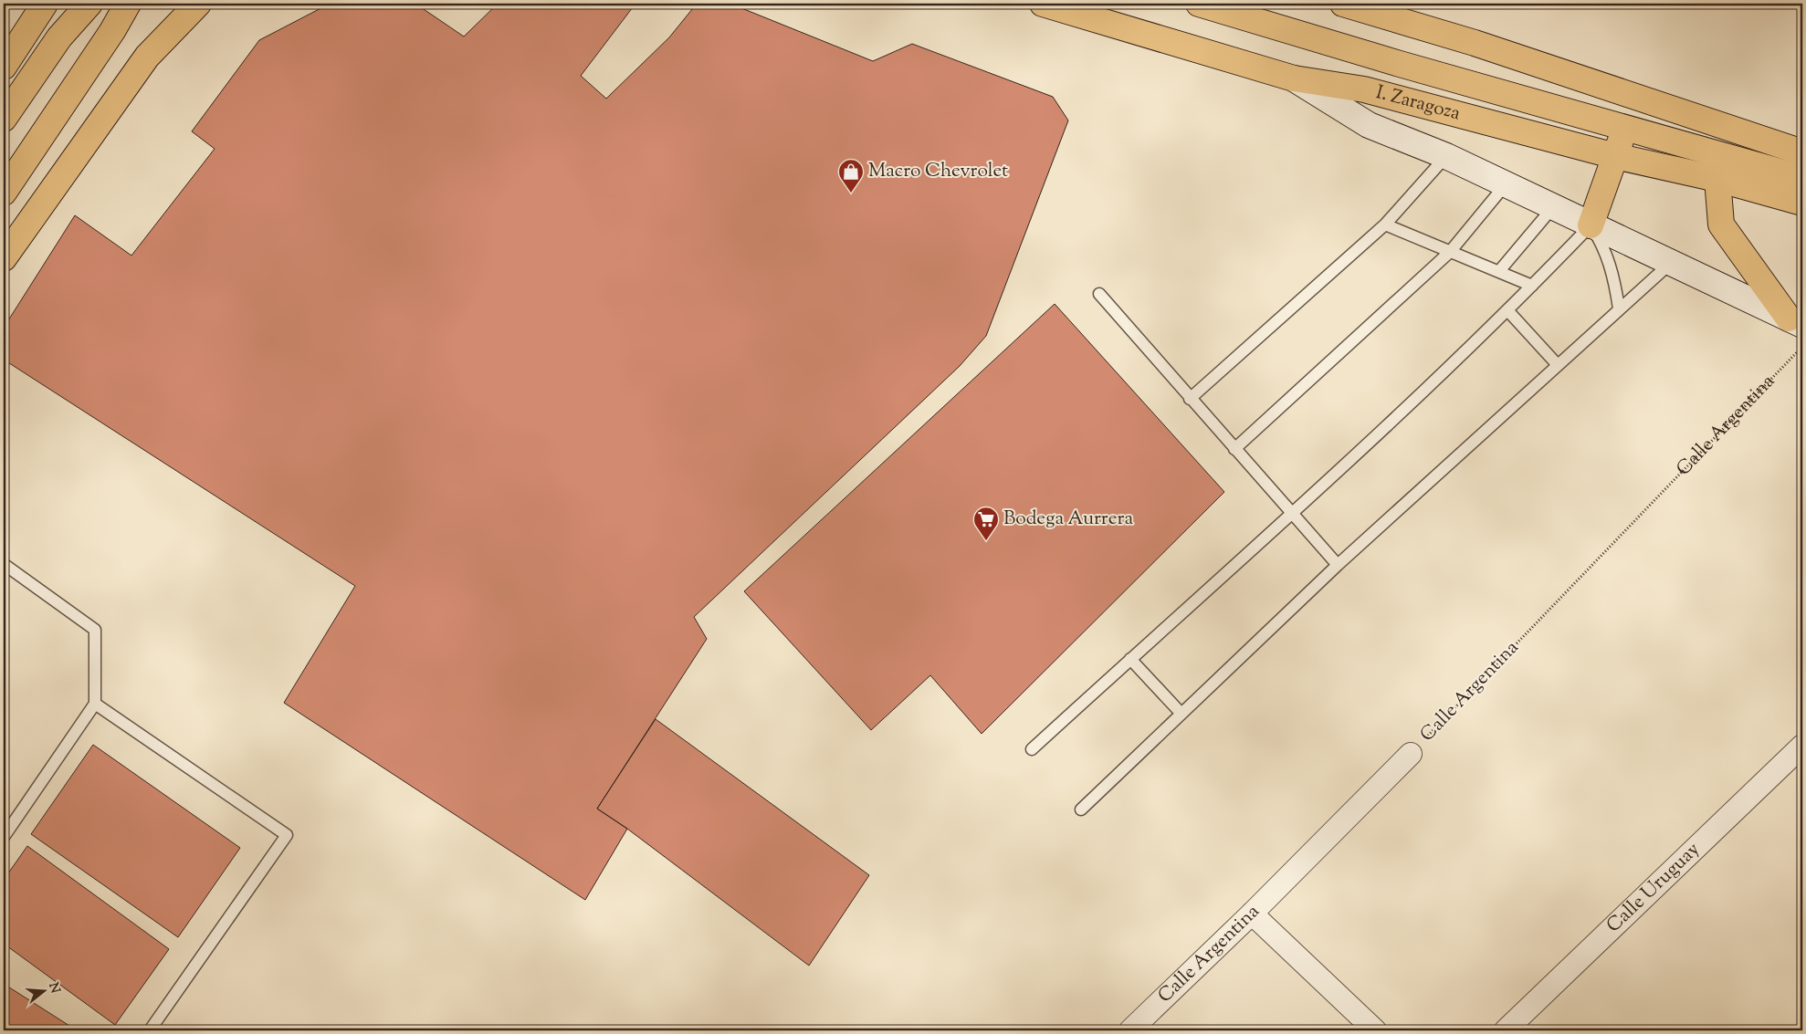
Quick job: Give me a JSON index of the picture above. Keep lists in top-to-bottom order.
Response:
{
  "streets": {
    "main road": ["I. Zaragoza"],
    "street": ["Calle Argentina", "Calle Uruguay"]
  },
  "places": {
    "shop": ["Macro Chevrolet"],
    "supermarket": ["Bodega Aurrera"]
  },
  "north": "right"
}
